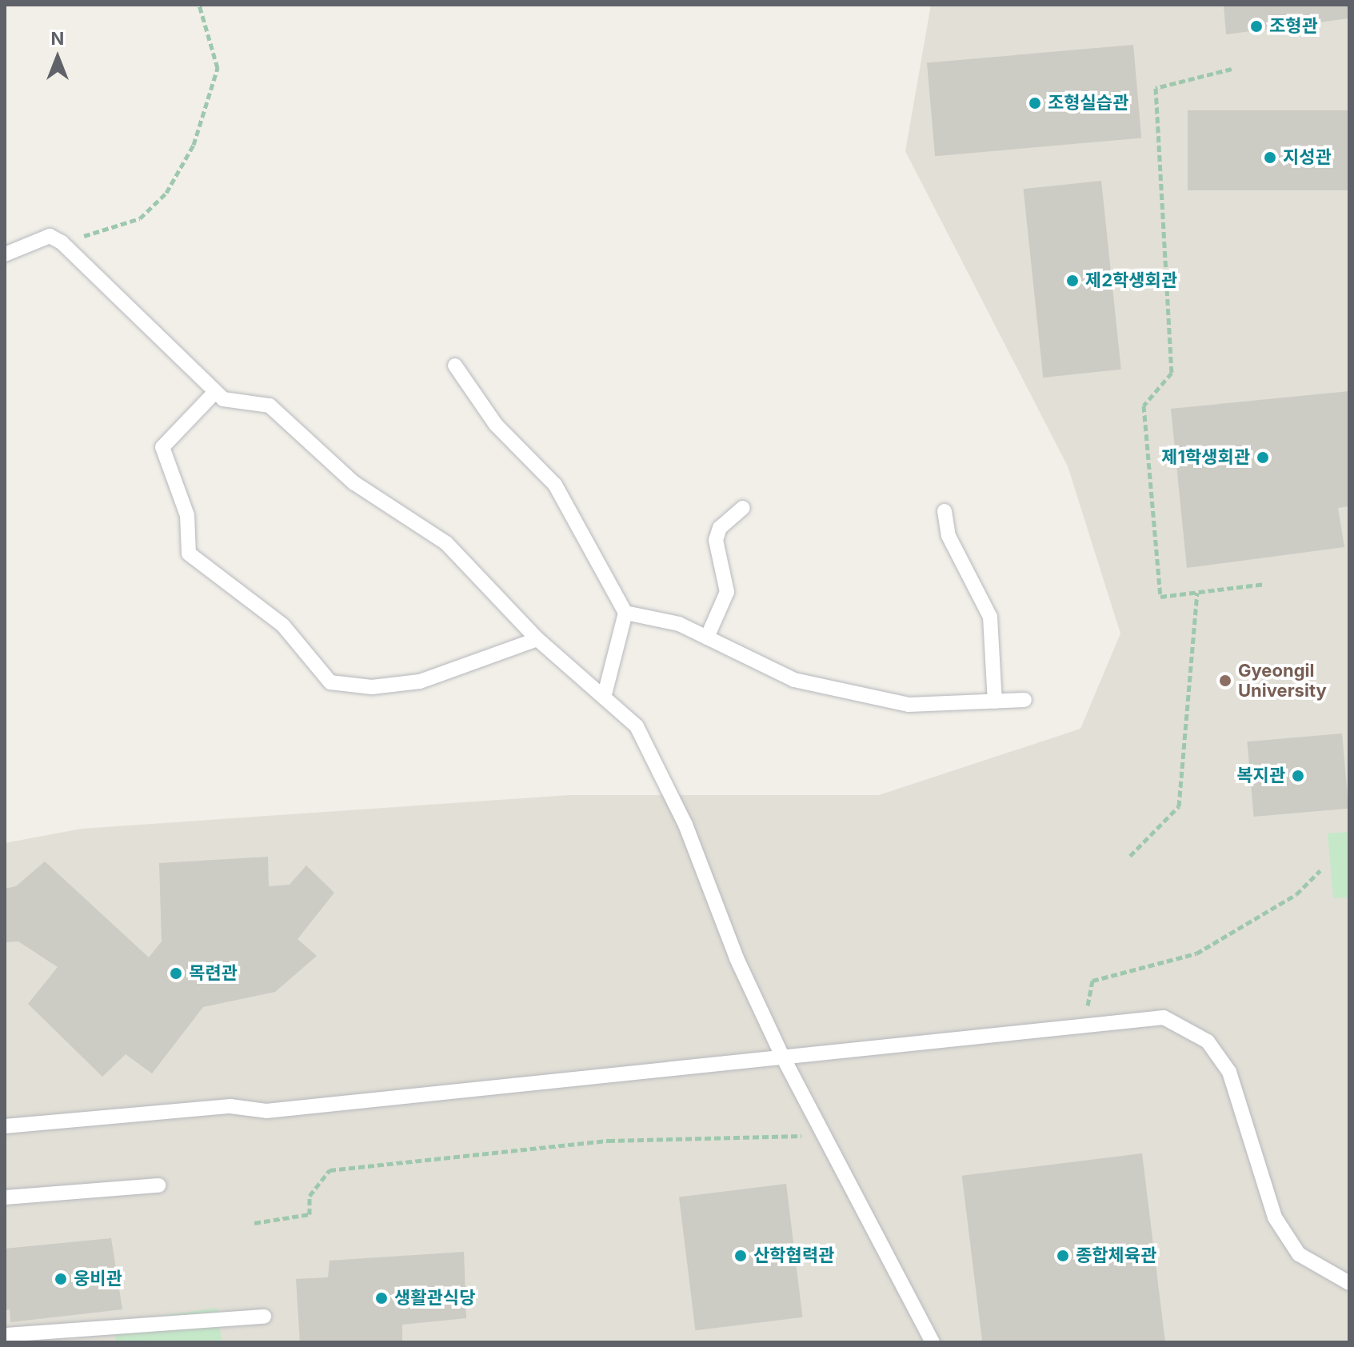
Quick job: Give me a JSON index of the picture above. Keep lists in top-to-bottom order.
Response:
{
  "places": [
    "조형관",
    "조형실습관",
    "지성관",
    "제2학생회관",
    "제1학생회관",
    "Gyeongil University",
    "복지관",
    "목련관",
    "산학협력관",
    "종합체육관",
    "웅비관",
    "생활관식당"
  ],
  "north": "top"
}
